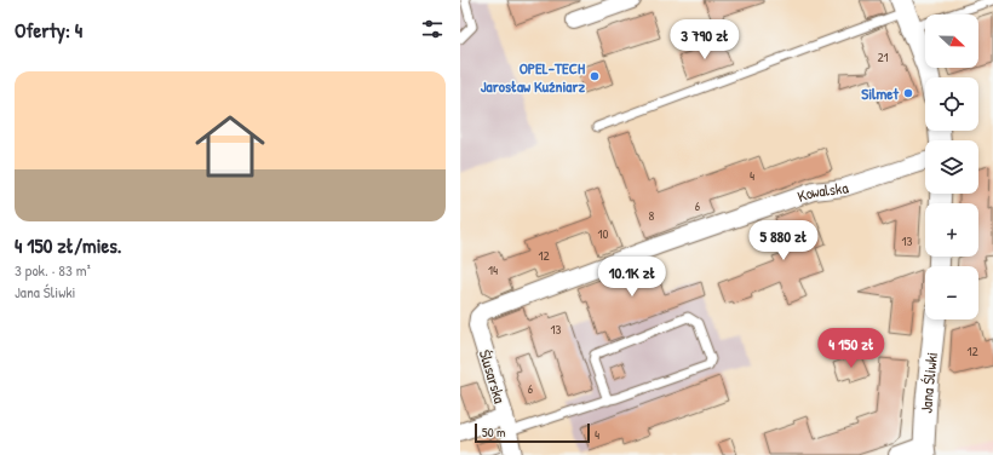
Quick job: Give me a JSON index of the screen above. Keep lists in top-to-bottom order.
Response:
{
  "streets": {
    "street": ["Kowalska", "Ślusarska", "Jana Śliwki"]
  },
  "crossings": [
    ["Kowalska", "Ślusarska"]
  ],
  "places": ["OPEL-TECH Jarosław Kuźniarz", "Silmet"],
  "house_numbers": [
    "21",
    "4",
    "6",
    "8",
    "10",
    "13",
    "12",
    "14",
    "13",
    "12",
    "6",
    "4"
  ],
  "scale_bar": "50 m",
  "north": "right",
  "page": {
    "heading": "Oferty: 4",
    "map_buttons": ["+", "−"],
    "price": [
      "3 790 zł",
      "5 880 zł",
      "10.1K zł",
      "4 150 zł"
    ],
    "list": [
      {
        "name": "4 150 zł/mies.",
        "note": "3 pok. · 83 m² · Jana Śliwki"
      }
    ],
    "scale": "50 m"
  }
}
